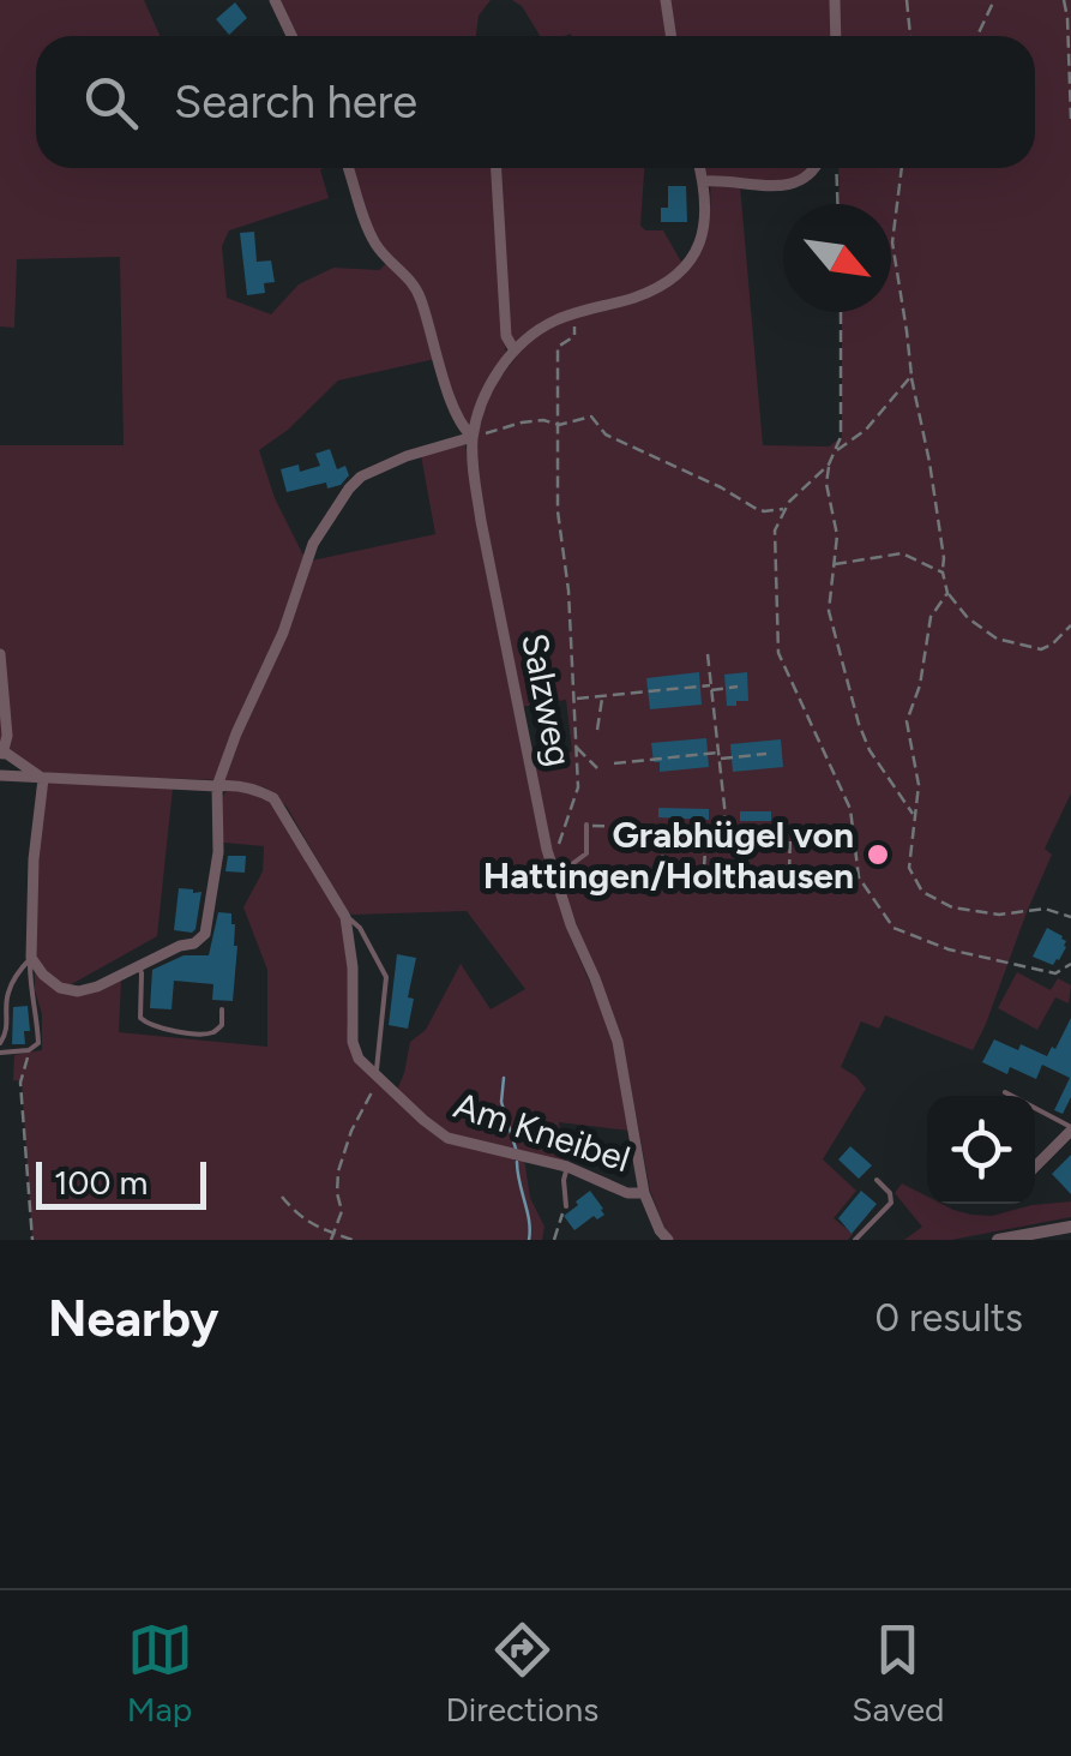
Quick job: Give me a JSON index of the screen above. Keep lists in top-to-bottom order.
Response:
{
  "streets": {
    "street": ["Salzweg", "Am Kneibel"]
  },
  "crossings": [
    ["Salzweg", "Am Kneibel"]
  ],
  "places": ["Grabhügel von Hattingen/Holthausen"],
  "scale_bar": "100 m",
  "north": "bottom right",
  "page": {
    "search": "Search here",
    "scale": "100 m",
    "heading": ["Nearby", "0 results"],
    "nav": ["Map", "Directions", "Saved"]
  }
}
